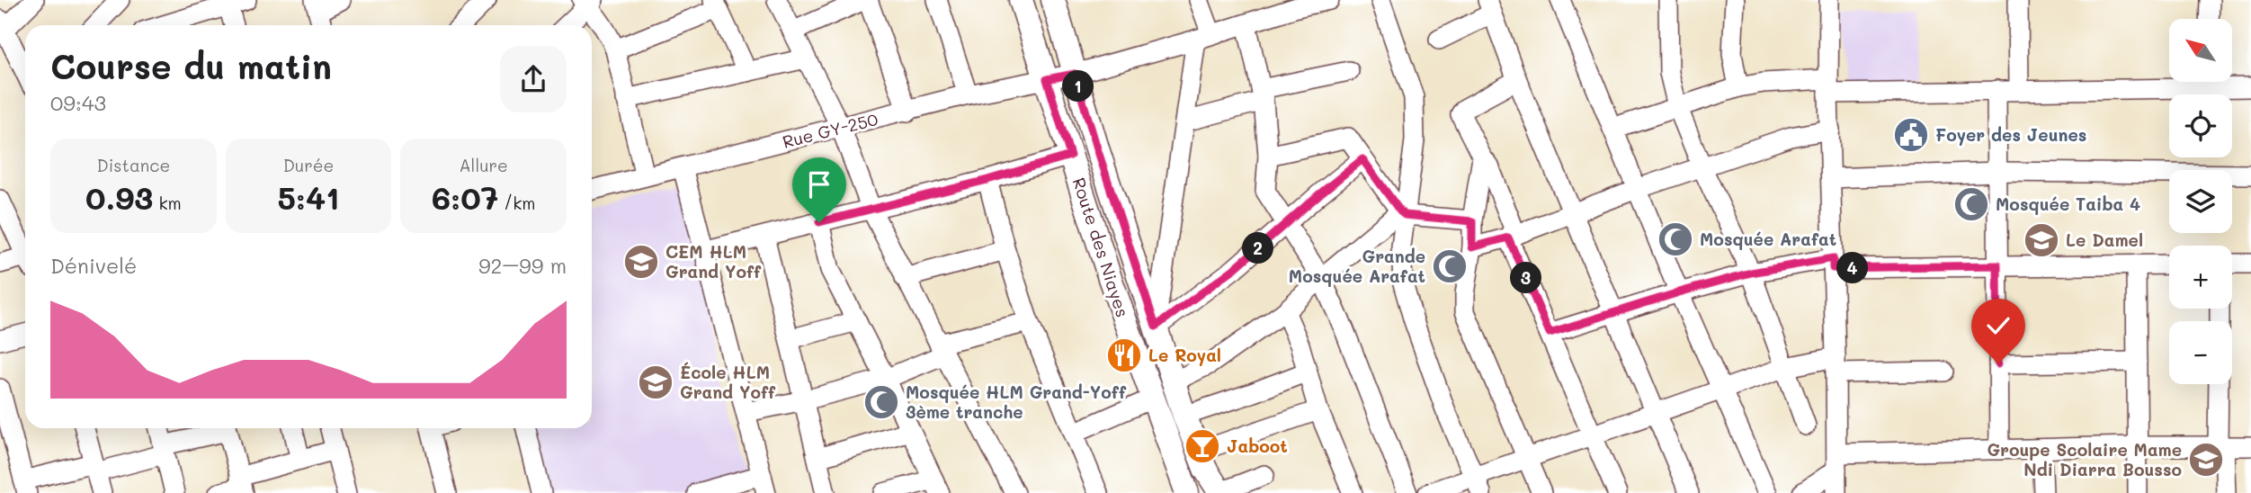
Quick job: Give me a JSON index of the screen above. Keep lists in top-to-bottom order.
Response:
{
  "streets": {
    "main road": ["Route des Niayes"],
    "street": ["Rue GY-250"]
  },
  "crossings": [
    ["Rue GY-250", "Route des Niayes"]
  ],
  "places": {
    "public building": ["Foyer des Jeunes"],
    "mosque": [
      "Mosquée Taiba 4",
      "Mosquée Arafat",
      "Grande Mosquée Arafat",
      "Mosquée HLM Grand-Yoff 3ème tranche"
    ],
    "school or university": [
      "Le Damel",
      "CEM HLM Grand Yoff",
      "École HLM Grand Yoff",
      "Groupe Scolaire Mame Ndi Diarra Bousso"
    ],
    "restaurant": ["Le Royal"],
    "bar": ["Jaboot"]
  },
  "north": "top left",
  "page": {
    "map_buttons": ["+", "−"],
    "heading": ["Course du matin", "09:43"],
    "pins": [
      "1",
      "2",
      "4",
      "3"
    ],
    "stats": [
      ["Distance", "0.93 km"],
      ["Durée", "5:41"],
      ["Allure", "6:07 /km"]
    ],
    "chart": ["Dénivelé", "92–99 m"]
  }
}
